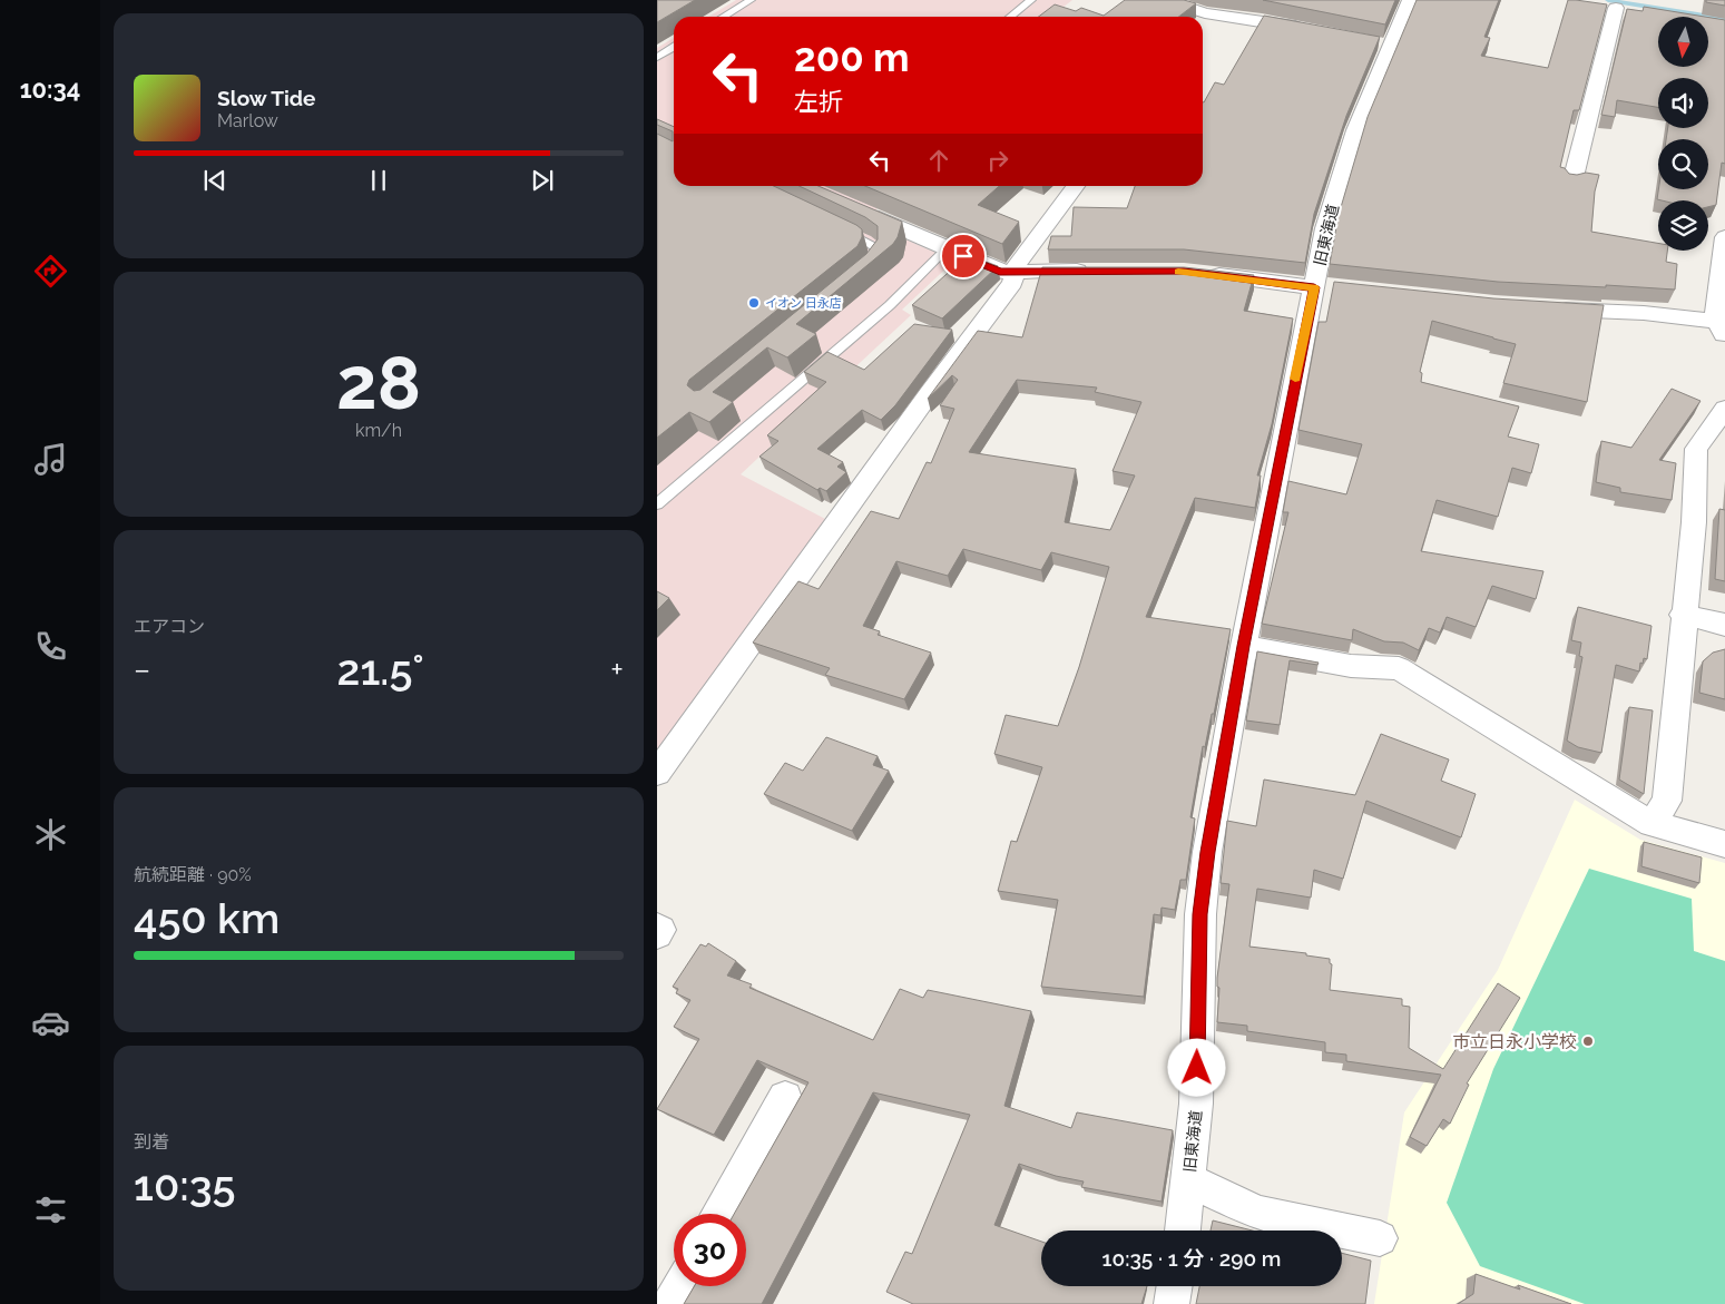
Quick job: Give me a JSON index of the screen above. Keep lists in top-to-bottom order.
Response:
{
  "streets": {
    "street": ["旧東海道"]
  },
  "places": ["イオン 日永店", "市立日永小学校"],
  "north": "bottom",
  "page": {
    "tabs": "10:34",
    "turn": ["200 m", "左折"],
    "song": ["Slow Tide", "Marlow"],
    "tile": [
      ["28", "km/h"],
      "エアコン",
      ["航続距離 · 90%", "450 km"],
      ["到着", "10:35"]
    ],
    "heat": ["−", "21.5°", "+"],
    "limit": "30",
    "trip": "10:35 · 1 分 · 290 m"
  }
}
